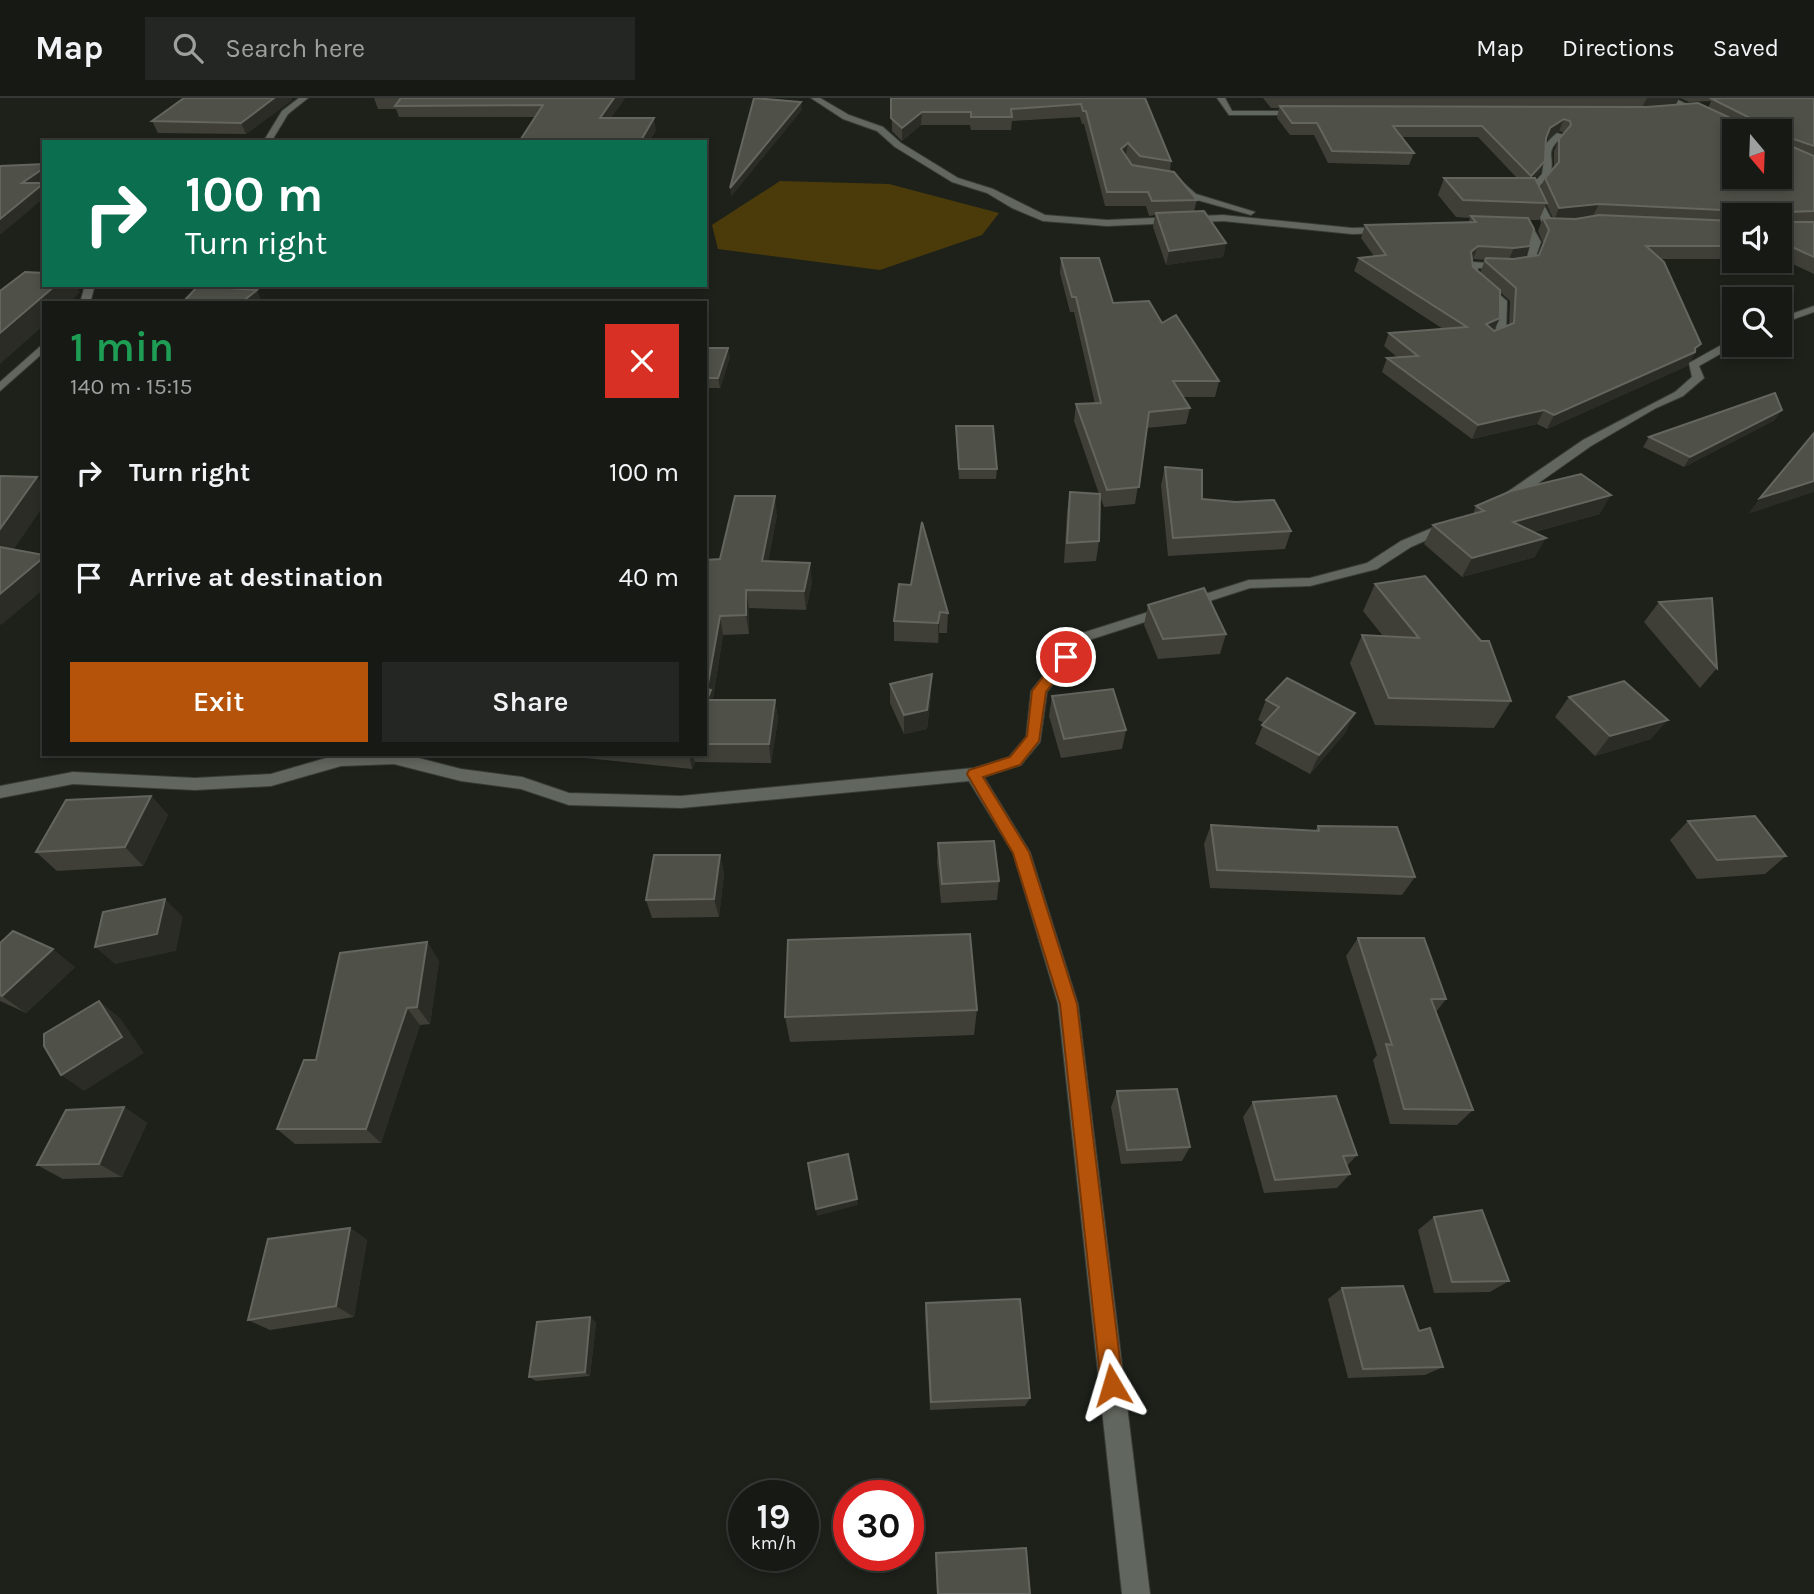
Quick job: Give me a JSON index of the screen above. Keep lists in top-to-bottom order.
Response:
{
  "north": "bottom",
  "page": {
    "header": "Map",
    "search": "Search here",
    "nav": ["Map", "Directions", "Saved"],
    "turn": ["100 m", "Turn right"],
    "heading": ["1 min", "140 m · 15:15"],
    "list": [
      {
        "name": "Turn right",
        "value": "100 m"
      },
      {
        "name": "Arrive at destination",
        "value": "40 m"
      }
    ],
    "buttons": ["Exit", "Share"],
    "speed": "19 km/h",
    "limit": "30"
  }
}
